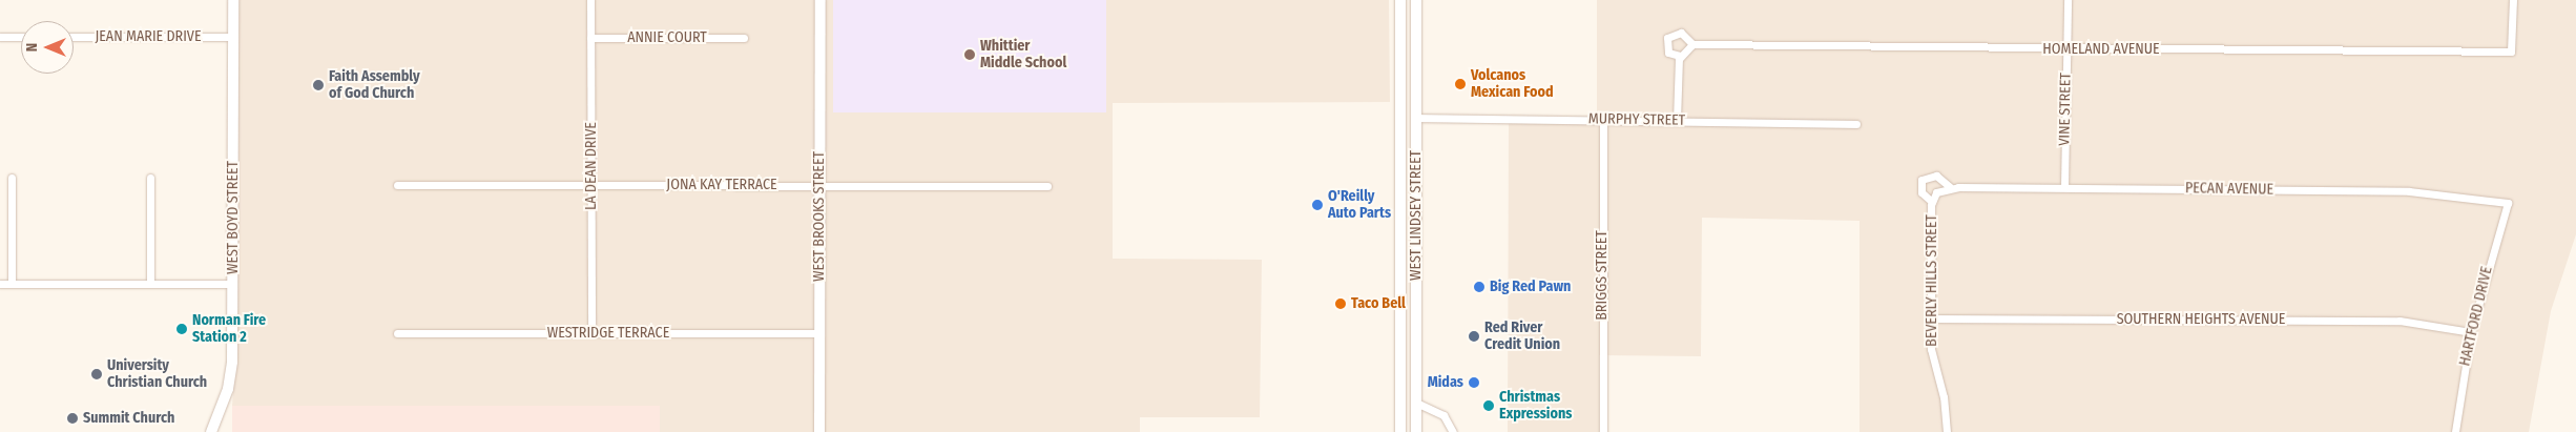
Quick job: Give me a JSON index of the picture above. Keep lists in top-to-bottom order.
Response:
{
  "streets": {
    "street": [
      "JEAN MARIE DRIVE",
      "ANNIE COURT",
      "HOMELAND AVENUE",
      "VINE STREET",
      "MURPHY STREET",
      "LA DEAN DRIVE",
      "JONA KAY TERRACE",
      "PECAN AVENUE",
      "WEST LINDSEY STREET",
      "WEST BROOKS STREET",
      "WEST BOYD STREET",
      "BRIGGS STREET",
      "BEVERLY HILLS STREET",
      "HARTFORD DRIVE",
      "SOUTHERN HEIGHTS AVENUE",
      "WESTRIDGE TERRACE"
    ]
  },
  "crossings": [
    ["JEAN MARIE DRIVE", "WEST BOYD STREET"],
    ["ANNIE COURT", "LA DEAN DRIVE"],
    ["HOMELAND AVENUE", "VINE STREET"],
    ["VINE STREET", "PECAN AVENUE"],
    ["MURPHY STREET", "WEST LINDSEY STREET"],
    ["MURPHY STREET", "BRIGGS STREET"],
    ["LA DEAN DRIVE", "JONA KAY TERRACE"],
    ["LA DEAN DRIVE", "WESTRIDGE TERRACE"],
    ["JONA KAY TERRACE", "WEST BROOKS STREET"],
    ["PECAN AVENUE", "BEVERLY HILLS STREET"],
    ["PECAN AVENUE", "HARTFORD DRIVE"],
    ["WEST BROOKS STREET", "WESTRIDGE TERRACE"],
    ["BEVERLY HILLS STREET", "SOUTHERN HEIGHTS AVENUE"],
    ["HARTFORD DRIVE", "SOUTHERN HEIGHTS AVENUE"]
  ],
  "places": [
    "Whittier Middle School",
    "Volcanos Mexican Food",
    "Faith Assembly of God Church",
    "O'Reilly Auto Parts",
    "Big Red Pawn",
    "Taco Bell",
    "Norman Fire Station 2",
    "Red River Credit Union",
    "University Christian Church",
    "Midas",
    "Christmas Expressions",
    "Summit Church"
  ],
  "north": "left"
}
